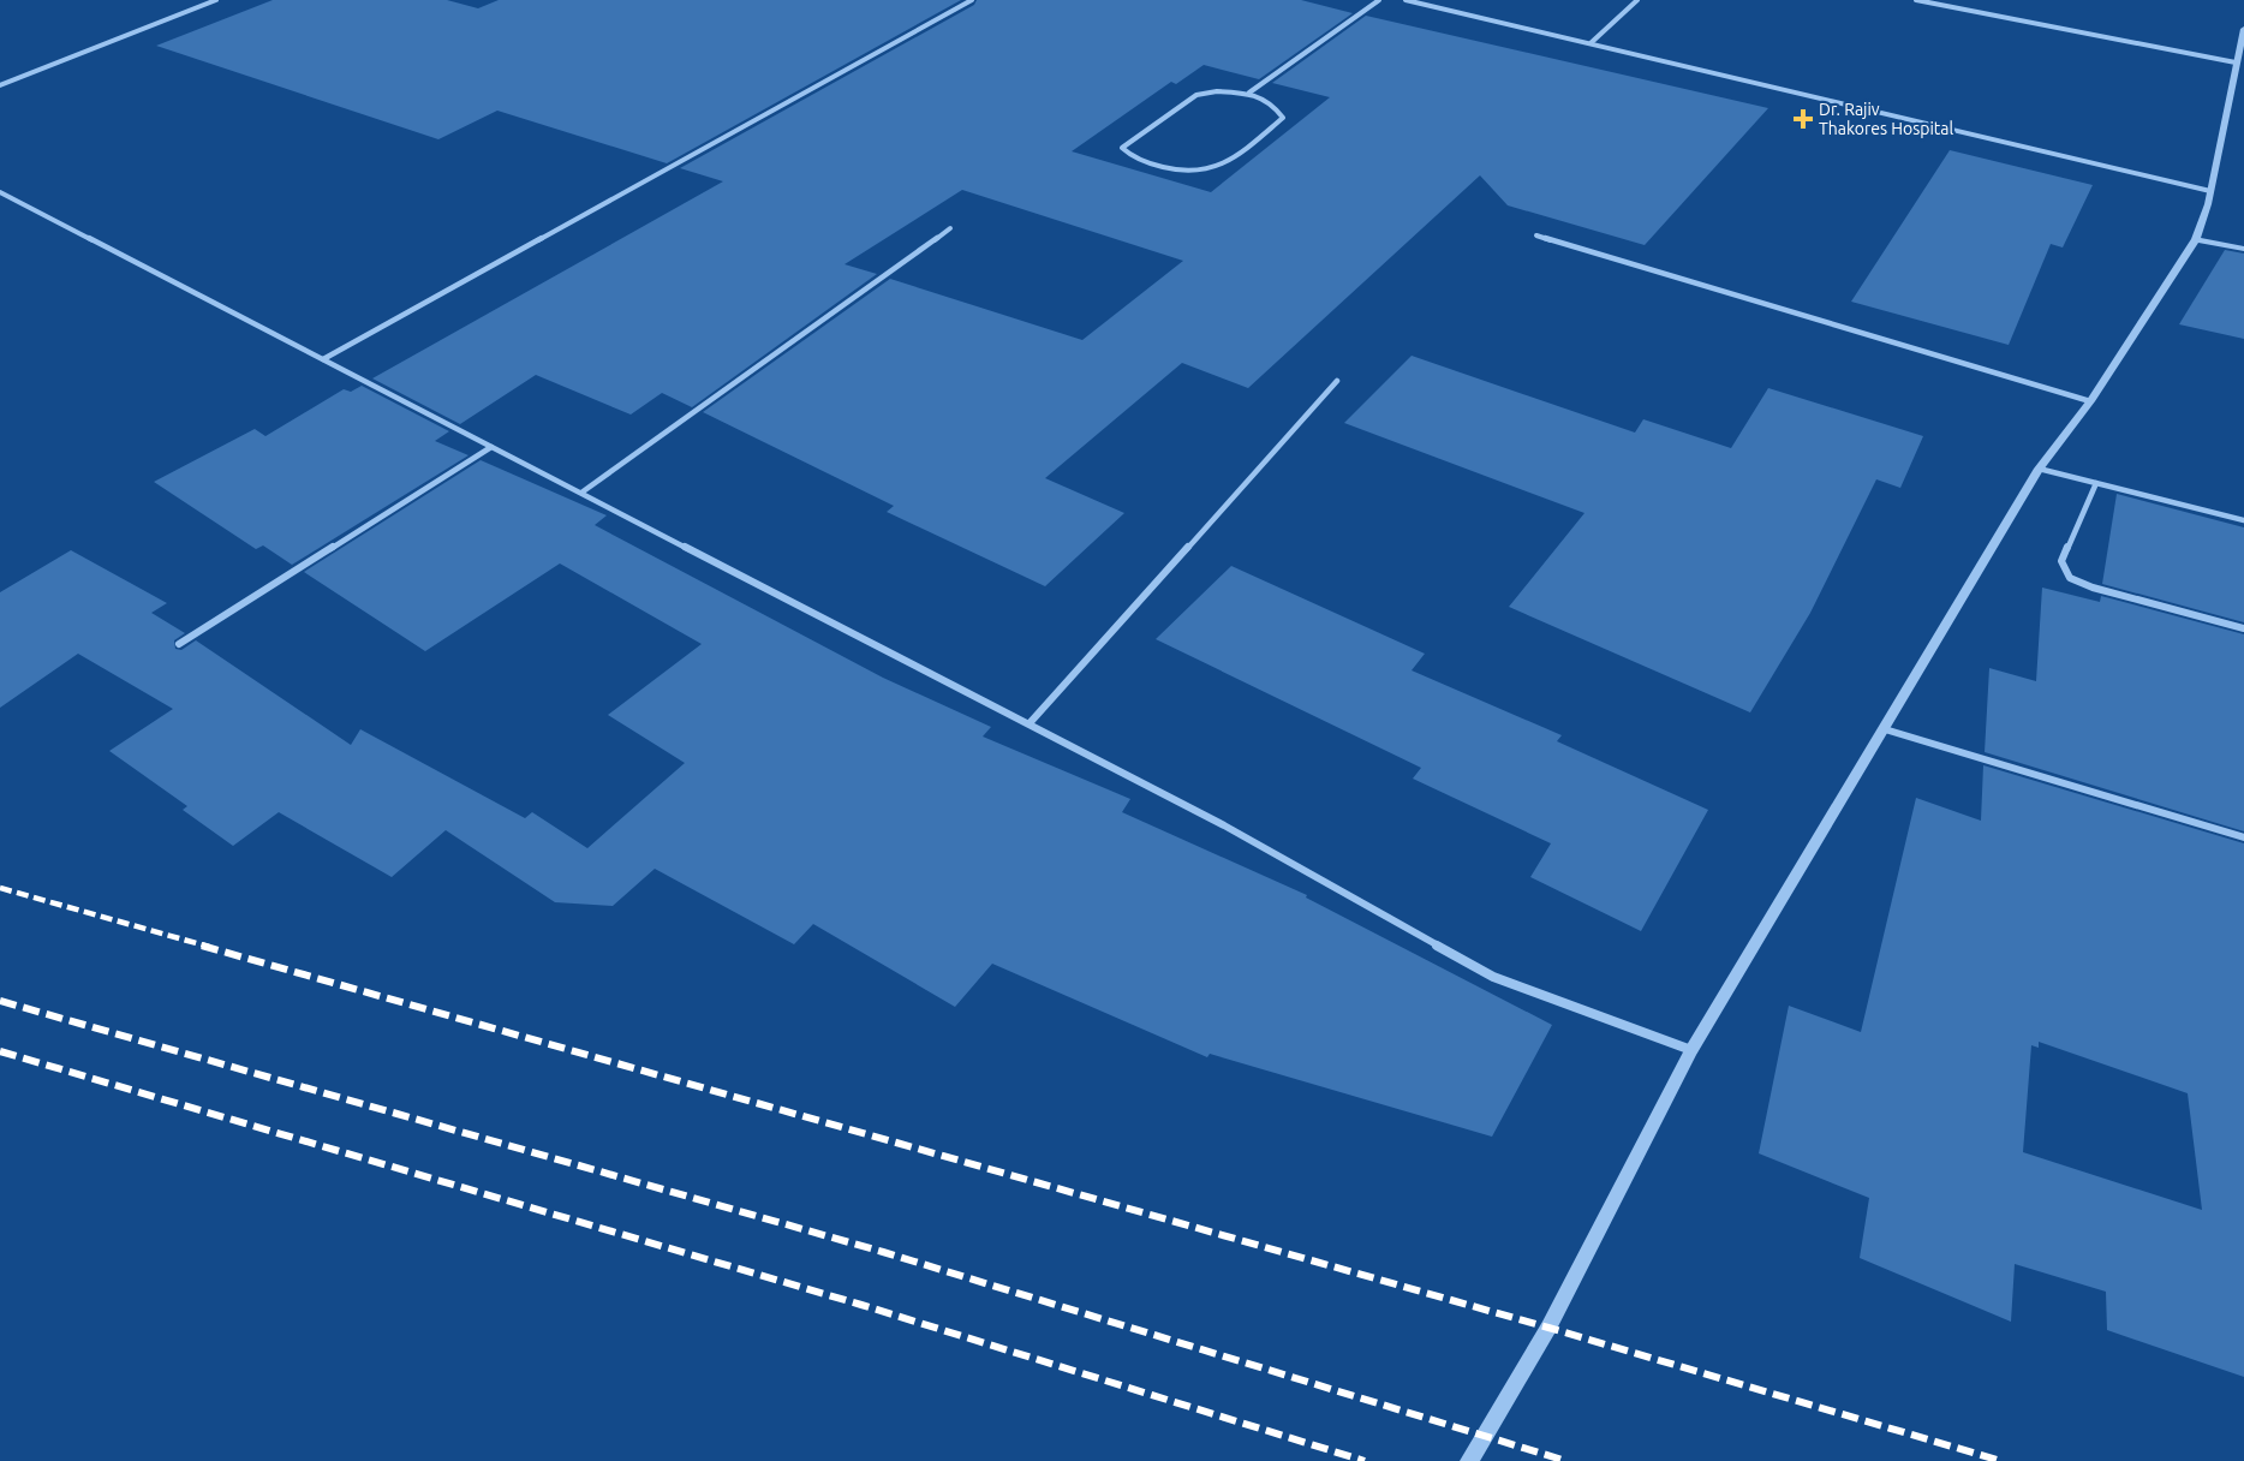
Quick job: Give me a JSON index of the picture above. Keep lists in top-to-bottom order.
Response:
{
  "places": {
    "health": ["Dr. Rajiv Thakores Hospital"]
  }
}
